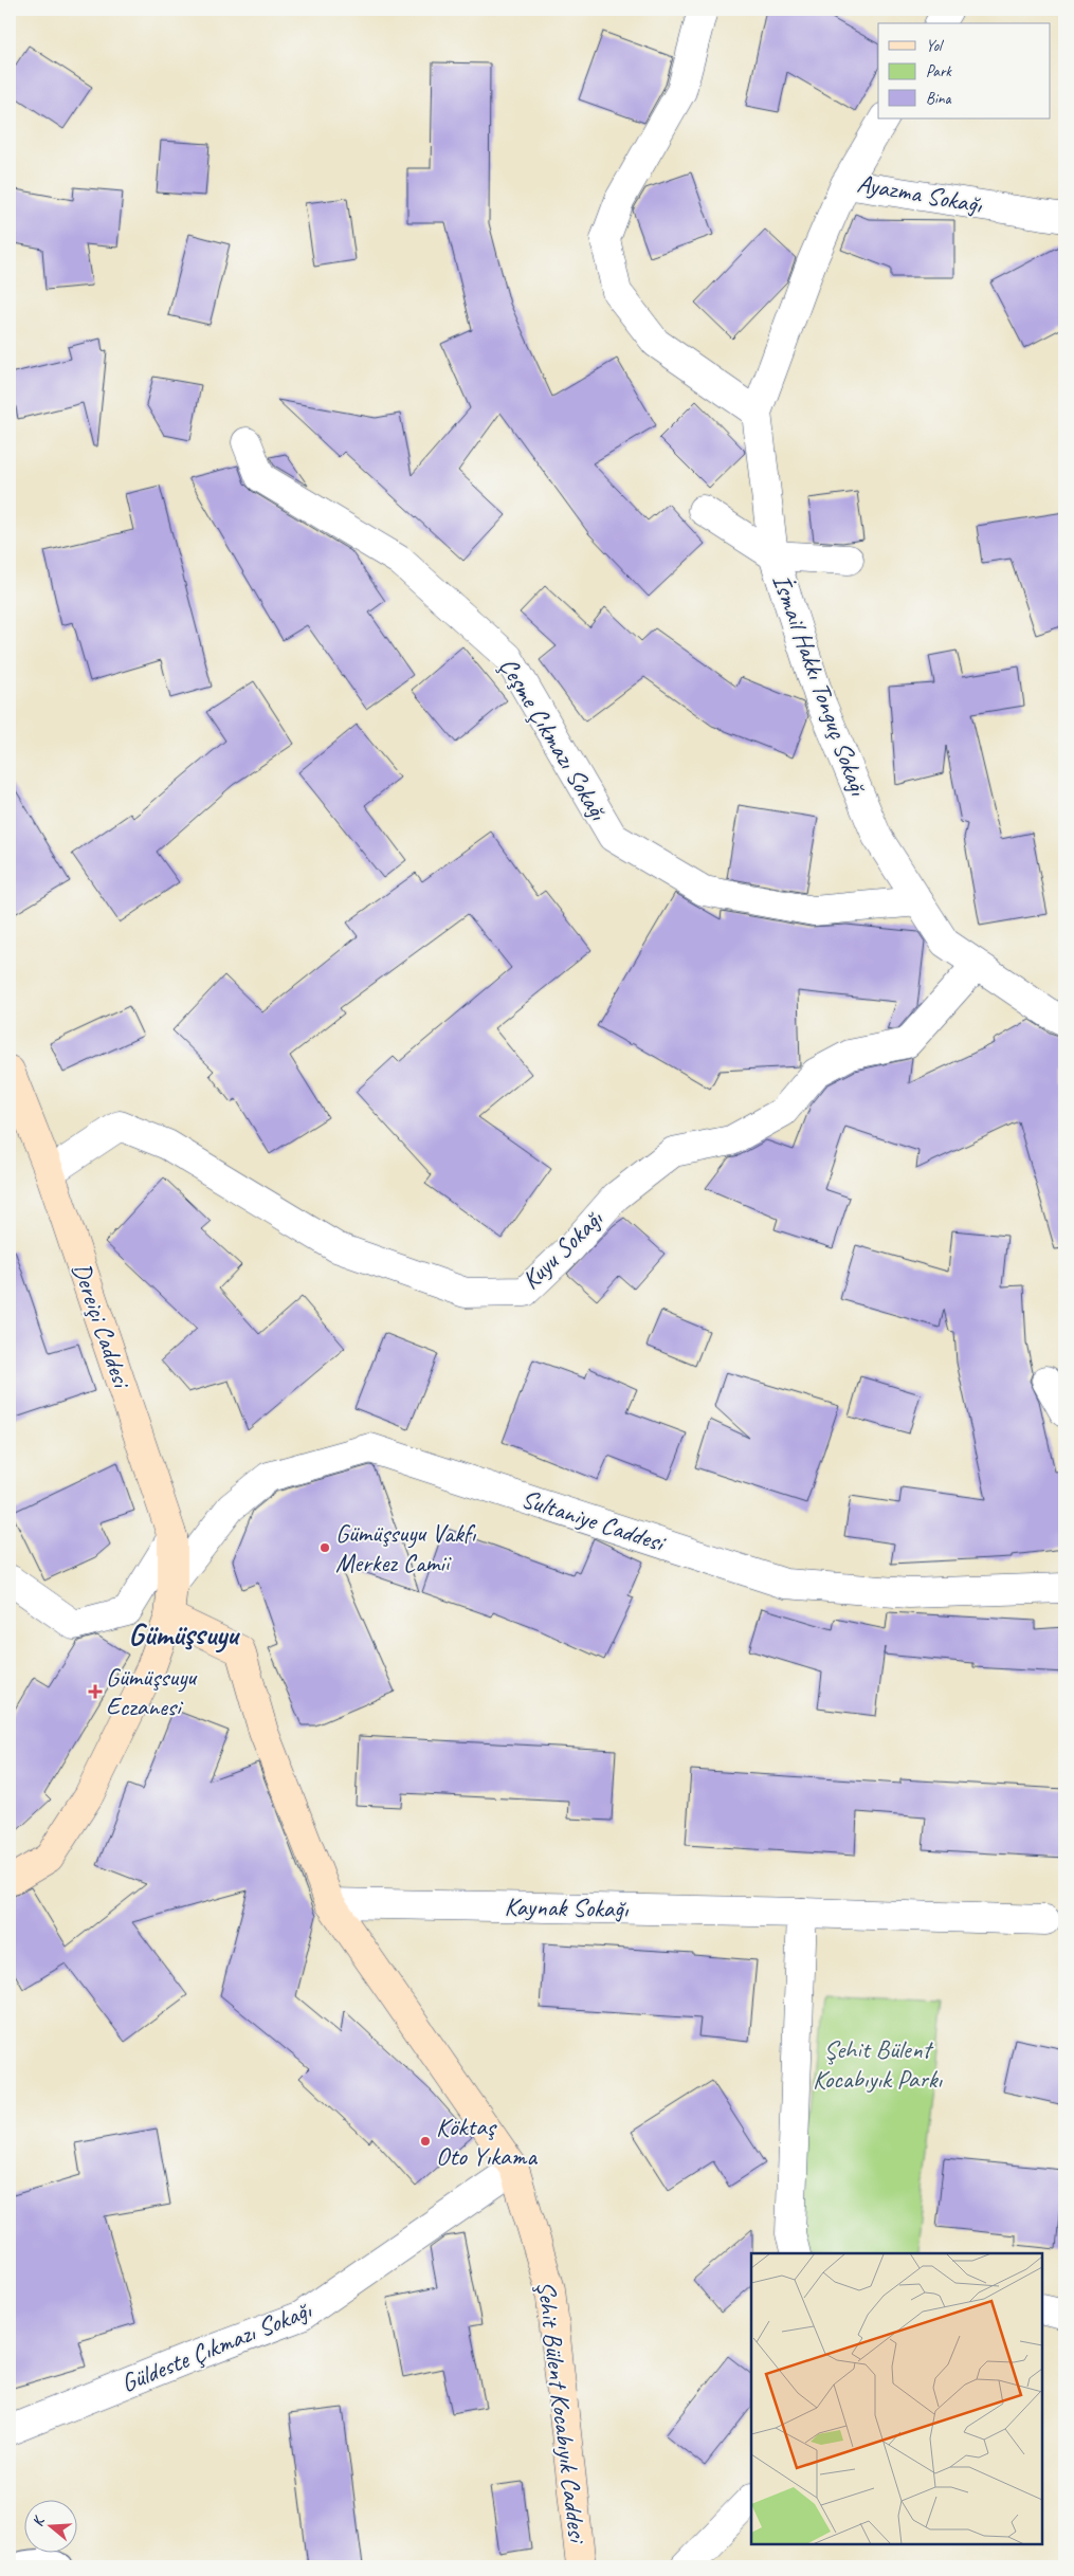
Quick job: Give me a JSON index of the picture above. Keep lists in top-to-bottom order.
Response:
{
  "streets": {
    "street": [
      "Ayazma Sokağı",
      "İsmail Hakkı Tonguç Sokağı",
      "Çeşme Çıkmazı Sokağı",
      "Kuyu Sokağı",
      "Dereiçi Caddesi",
      "Sultaniye Caddesi",
      "Kaynak Sokağı",
      "Güldeste Çıkmazı Sokağı",
      "Şehit Bülent Kocabıyık Caddesi"
    ]
  },
  "crossings": [
    ["Ayazma Sokağı", "İsmail Hakkı Tonguç Sokağı"],
    ["İsmail Hakkı Tonguç Sokağı", "Çeşme Çıkmazı Sokağı"],
    ["İsmail Hakkı Tonguç Sokağı", "Kuyu Sokağı"],
    ["Kuyu Sokağı", "Dereiçi Caddesi"],
    ["Dereiçi Caddesi", "Sultaniye Caddesi"],
    ["Dereiçi Caddesi", "Şehit Bülent Kocabıyık Caddesi"],
    ["Kaynak Sokağı", "Şehit Bülent Kocabıyık Caddesi"],
    ["Güldeste Çıkmazı Sokağı", "Şehit Bülent Kocabıyık Caddesi"]
  ],
  "districts": ["Gümüşsuyu"],
  "parks": ["Şehit Bülent Kocabıyık Parkı"],
  "places": {
    "other": ["Gümüşsuyu Vakfı Merkez Camii", "Köktaş Oto Yıkama"],
    "health": ["Gümüşsuyu Eczanesi"]
  },
  "legend": ["Yol", "Park", "Bina"],
  "north": "left"
}
